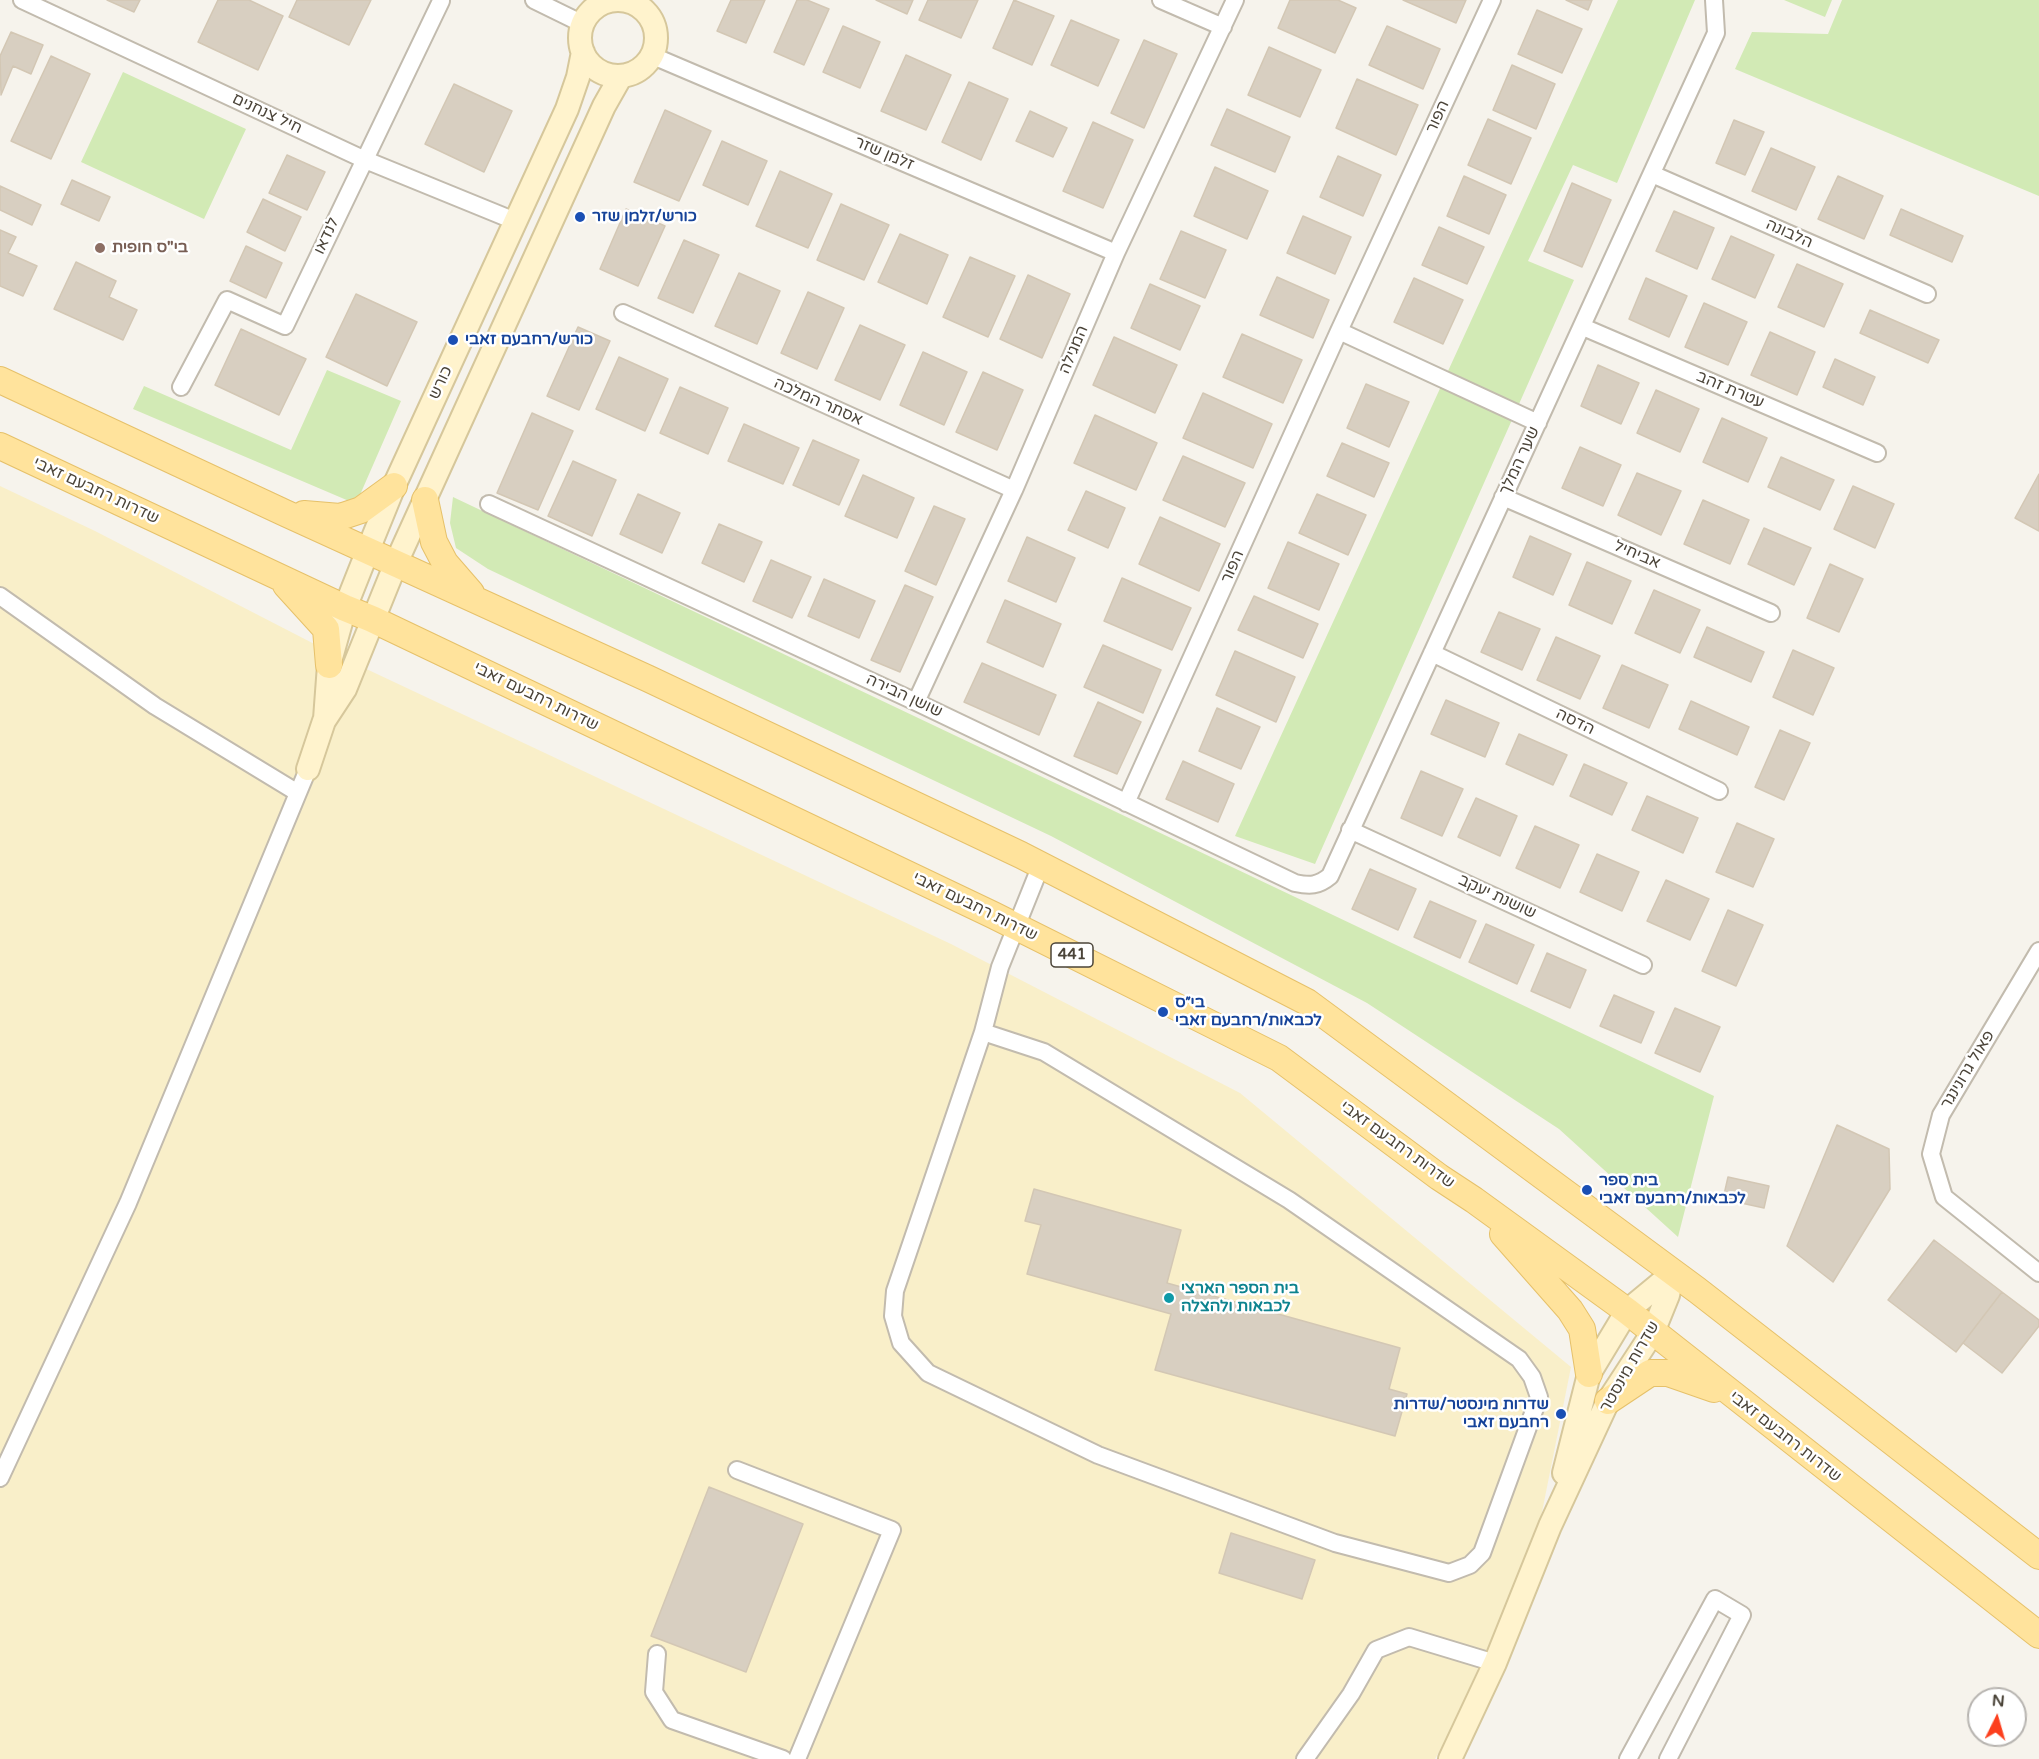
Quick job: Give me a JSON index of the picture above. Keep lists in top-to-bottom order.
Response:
{
  "streets": {
    "main road": ["שדרות רחבעם זאבי", "441"],
    "street": [
      "חיל צנחנים",
      "הפור",
      "זלמן שזר",
      "הלבונה",
      "לנדאו",
      "המגילה",
      "כורש",
      "עטרת זהב",
      "אסתר המלכה",
      "שער המלך",
      "אביחיל",
      "שושן הבירה",
      "הדסה",
      "שושנת יעקב",
      "פאול גרונינגר",
      "שדרות מינסטר"
    ]
  },
  "crossings": [
    ["חיל צנחנים", "לנדאו"],
    ["חיל צנחנים", "כורש"],
    ["הפור", "שושן הבירה"],
    ["זלמן שזר", "המגילה"],
    ["זלמן שזר", "כורש"],
    ["הלבונה", "שער המלך"],
    ["המגילה", "אסתר המלכה"],
    ["המגילה", "שושן הבירה"],
    ["כורש", "שדרות רחבעם זאבי"],
    ["עטרת זהב", "שער המלך"],
    ["שער המלך", "אביחיל"],
    ["שער המלך", "שושן הבירה"],
    ["שער המלך", "הדסה"],
    ["שער המלך", "שושנת יעקב"],
    ["שדרות רחבעם זאבי", "שדרות מינסטר"]
  ],
  "places": [
    "כורש/זלמן שזר",
    "בי\"ס חופית",
    "כורש/רחבעם זאבי",
    "בי״ס לכבאות/רחבעם זאבי",
    "בית ספר לכבאות/רחבעם זאבי",
    "בית הספר הארצי לכבאות ולהצלה",
    "שדרות מינסטר/שדרות רחבעם זאבי"
  ],
  "north": "top"
}
